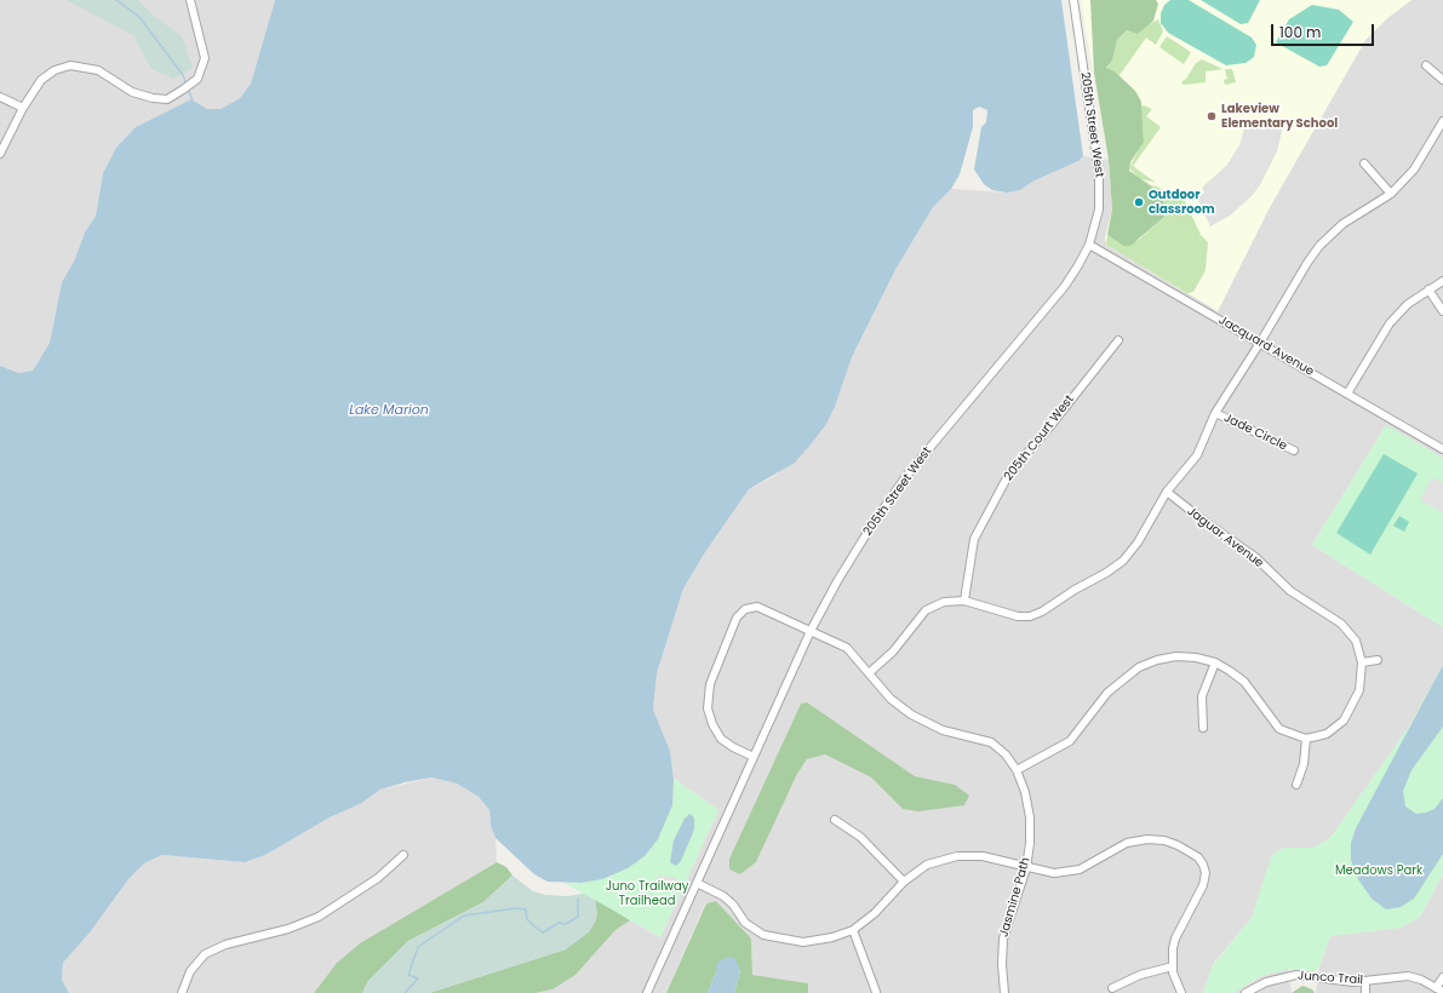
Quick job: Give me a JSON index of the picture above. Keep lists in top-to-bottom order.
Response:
{
  "streets": {
    "street": [
      "205th Street West",
      "Jacquard Avenue",
      "Jade Circle",
      "205th Court West",
      "Jaguar Avenue",
      "Jasmine Path",
      "Junco Trail"
    ]
  },
  "crossings": [
    ["205th Street West", "Jacquard Avenue"],
    ["205th Street West", "Jasmine Path"]
  ],
  "water": ["Lake Marion"],
  "parks": ["Meadows Park", "Juno Trailway Trailhead"],
  "places": ["Lakeview Elementary School", "Outdoor classroom"],
  "scale_bar": "100 m"
}
